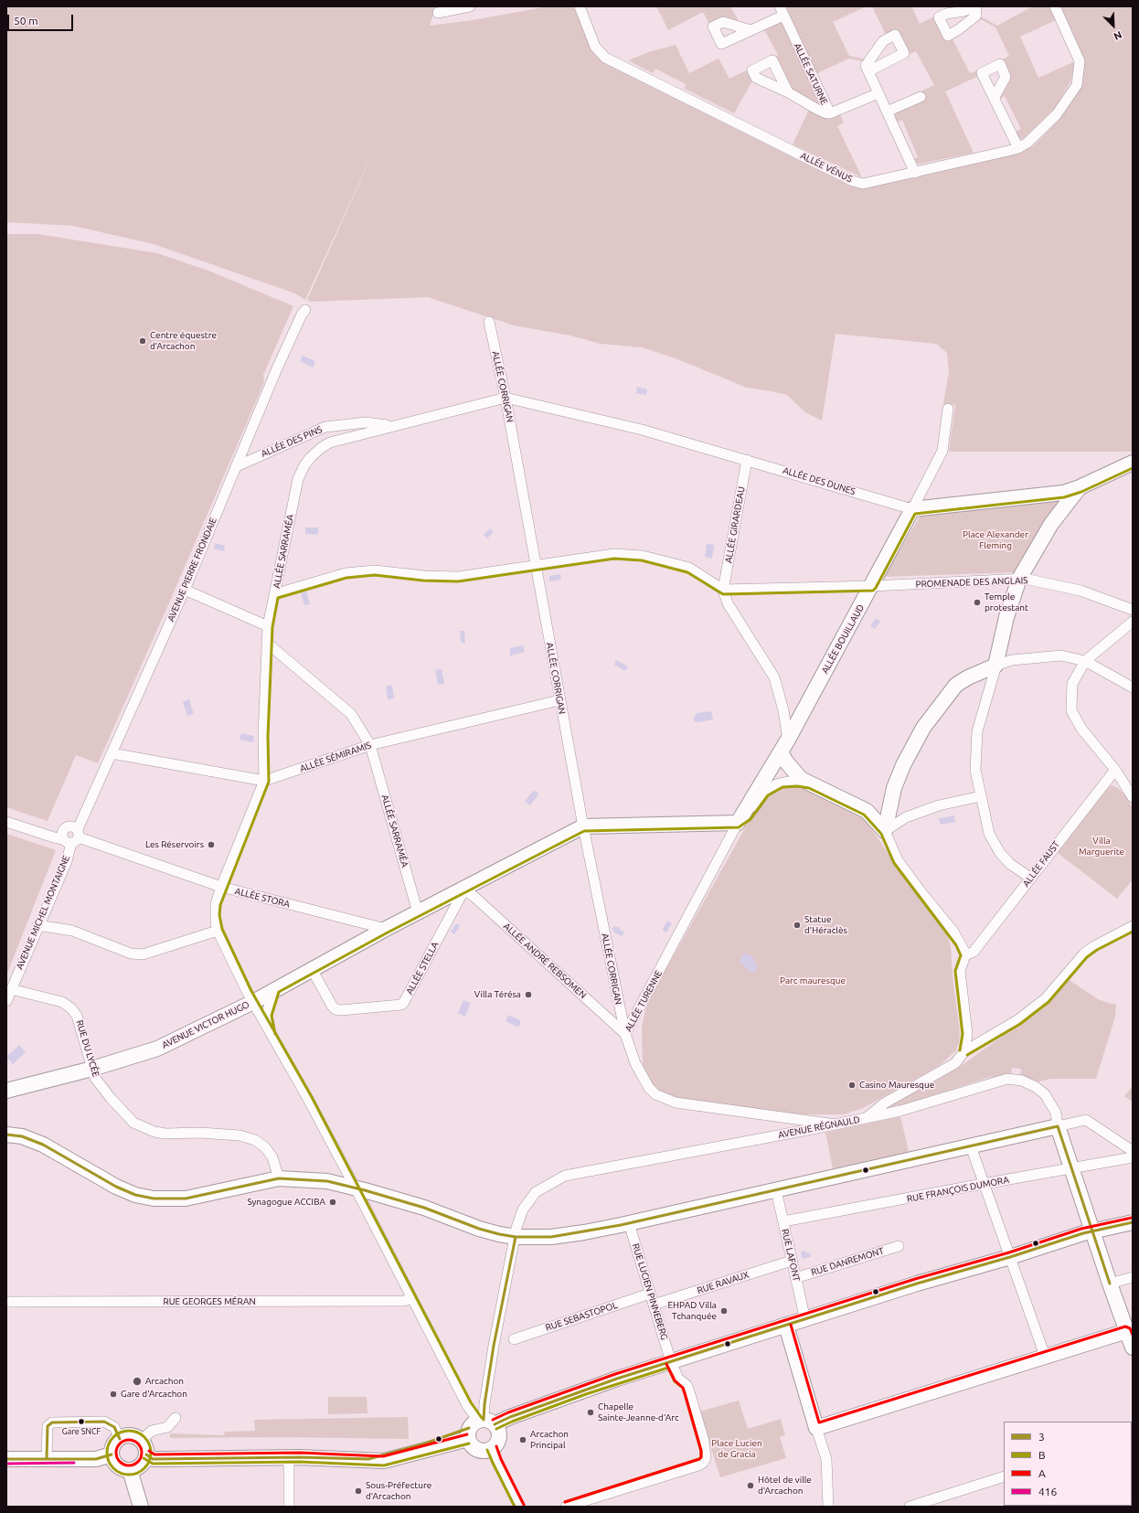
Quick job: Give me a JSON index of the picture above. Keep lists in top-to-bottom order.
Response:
{
  "streets": {
    "street": [
      "ALLÉE SATURNE",
      "ALLÉE VÉNUS",
      "ALLÉE CORRIGAN",
      "ALLÉE DES PINS",
      "ALLÉE DES DUNES",
      "ALLÉE GIRARDEAU",
      "ALLÉE SARRAMÉA",
      "AVENUE PIERRE FRONDAIE",
      "PROMENADE DES ANGLAIS",
      "ALLÉE BOUILLAUD",
      "ALLÉE SÉMIRAMIS",
      "ALLÉE FAUST",
      "ALLÉE STORA",
      "AVENUE MICHEL MONTAIGNE",
      "ALLÉE ANDRÉ REBSOMEN",
      "ALLÉE STELLA",
      "ALLÉE TURENNE",
      "AVENUE VICTOR HUGO",
      "RUE DU LYCÉE",
      "AVENUE RÉGNAULD",
      "RUE FRANÇOIS DUMORA",
      "RUE LAFONT",
      "RUE DANREMONT",
      "RUE RAVAUX",
      "RUE LUCIEN PINNEBERG",
      "RUE GEORGES MÉRAN",
      "RUE SEBASTOPOL"
    ]
  },
  "crossings": [
    ["ALLÉE CORRIGAN", "ALLÉE DES DUNES"],
    ["ALLÉE CORRIGAN", "ALLÉE SARRAMÉA"],
    ["ALLÉE CORRIGAN", "ALLÉE SÉMIRAMIS"],
    ["ALLÉE CORRIGAN", "ALLÉE ANDRÉ REBSOMEN"],
    ["ALLÉE CORRIGAN", "ALLÉE TURENNE"],
    ["ALLÉE CORRIGAN", "AVENUE VICTOR HUGO"],
    ["ALLÉE DES PINS", "ALLÉE SARRAMÉA"],
    ["ALLÉE DES PINS", "AVENUE PIERRE FRONDAIE"],
    ["ALLÉE DES DUNES", "ALLÉE GIRARDEAU"],
    ["ALLÉE DES DUNES", "ALLÉE SARRAMÉA"],
    ["ALLÉE DES DUNES", "ALLÉE BOUILLAUD"],
    ["ALLÉE GIRARDEAU", "PROMENADE DES ANGLAIS"],
    ["ALLÉE SARRAMÉA", "ALLÉE SÉMIRAMIS"],
    ["ALLÉE SARRAMÉA", "AVENUE VICTOR HUGO"],
    ["AVENUE PIERRE FRONDAIE", "ALLÉE SÉMIRAMIS"],
    ["AVENUE PIERRE FRONDAIE", "ALLÉE STORA"],
    ["AVENUE PIERRE FRONDAIE", "AVENUE MICHEL MONTAIGNE"],
    ["PROMENADE DES ANGLAIS", "ALLÉE BOUILLAUD"],
    ["ALLÉE BOUILLAUD", "ALLÉE TURENNE"],
    ["ALLÉE BOUILLAUD", "AVENUE VICTOR HUGO"],
    ["ALLÉE STORA", "AVENUE MICHEL MONTAIGNE"],
    ["ALLÉE STORA", "AVENUE VICTOR HUGO"],
    ["AVENUE MICHEL MONTAIGNE", "RUE DU LYCÉE"],
    ["ALLÉE ANDRÉ REBSOMEN", "ALLÉE STELLA"],
    ["ALLÉE ANDRÉ REBSOMEN", "ALLÉE TURENNE"],
    ["ALLÉE ANDRÉ REBSOMEN", "AVENUE VICTOR HUGO"],
    ["ALLÉE STELLA", "AVENUE VICTOR HUGO"],
    ["ALLÉE TURENNE", "AVENUE VICTOR HUGO"],
    ["ALLÉE TURENNE", "AVENUE RÉGNAULD"],
    ["AVENUE VICTOR HUGO", "RUE DU LYCÉE"],
    ["RUE FRANÇOIS DUMORA", "RUE LAFONT"],
    ["RUE LAFONT", "RUE DANREMONT"],
    ["RUE LAFONT", "RUE RAVAUX"],
    ["RUE RAVAUX", "RUE LUCIEN PINNEBERG"],
    ["RUE LUCIEN PINNEBERG", "RUE SEBASTOPOL"]
  ],
  "parks": [
    "Place Alexander Fleming",
    "Villa Marguerite",
    "Parc mauresque",
    "Place Lucien de Gracia"
  ],
  "places": [
    "Centre équestre d’Arcachon",
    "Temple protestant",
    "Les Réservoirs",
    "Statue d'Héraclès",
    "Villa Térésa",
    "Casino Mauresque",
    "Synagogue ACCIBA",
    "EHPAD Villa Tchanquée",
    "Arcachon",
    "Gare d'Arcachon",
    "Chapelle Sainte-Jeanne-d'Arc",
    "Gare SNCF",
    "Arcachon Principal",
    "Hôtel de ville d'Arcachon",
    "Sous-Préfecture d'Arcachon"
  ],
  "lines": [
    "transit line B",
    "transit line 3",
    "transit line A",
    "transit line 416"
  ],
  "legend": [
    "3",
    "B",
    "A",
    "416"
  ],
  "scale_bar": "50 m",
  "north": "bottom right"
}
